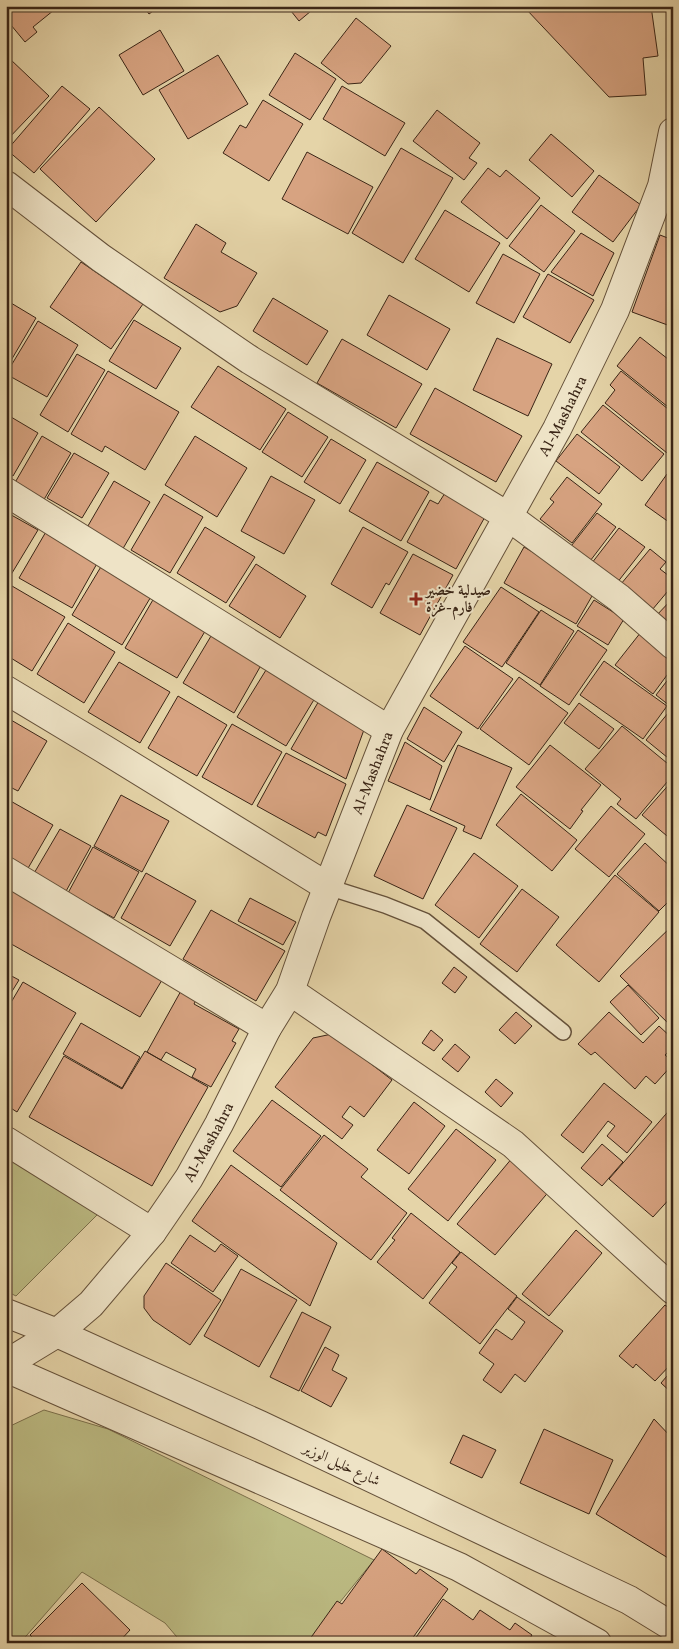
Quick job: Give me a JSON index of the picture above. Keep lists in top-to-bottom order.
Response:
{
  "streets": {
    "street": ["Al-Mashahra", "شارع خليل الوزير"]
  },
  "crossings": [
    ["Al-Mashahra", "شارع خليل الوزير"]
  ],
  "places": {
    "health": ["صيدلية خضير فارم-غزة"]
  }
}
